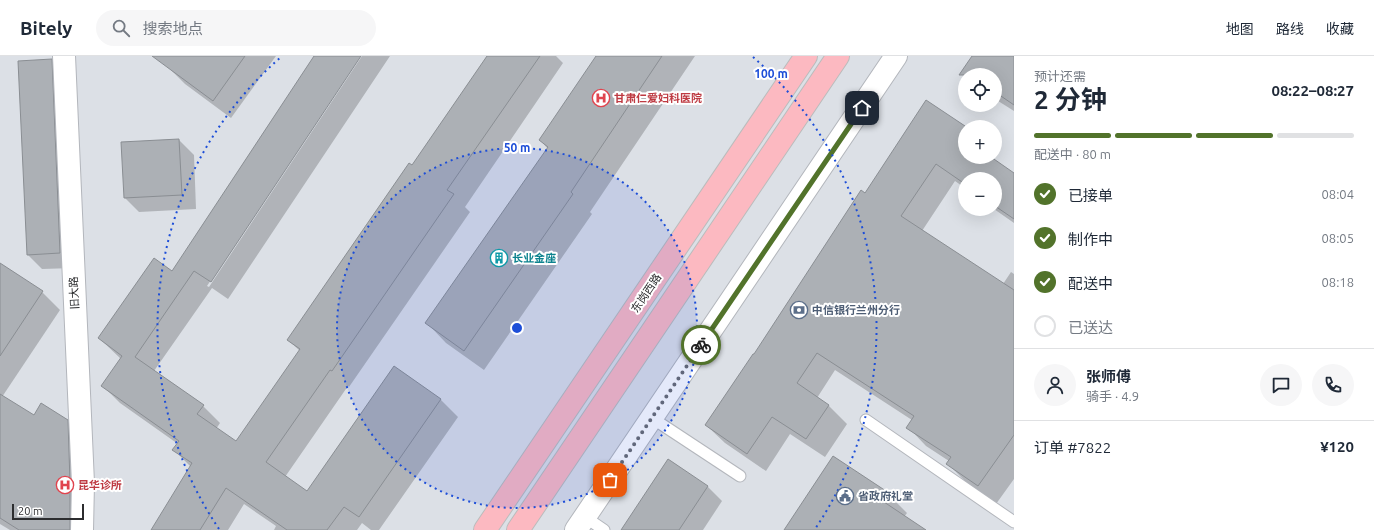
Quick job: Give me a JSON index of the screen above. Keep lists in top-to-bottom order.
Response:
{
  "streets": {
    "main road": ["东岗西路"],
    "street": ["旧大路"]
  },
  "places": {
    "hospital": ["甘肃仁爱妇科医院", "昆华诊所"],
    "building": ["长业金座"],
    "bank": ["中信银行兰州分行"],
    "public building": ["省政府礼堂"]
  },
  "scale_bar": "20 m",
  "page": {
    "header": "Bitely",
    "search": "搜索地点",
    "nav": ["地图", "路线", "收藏"],
    "heading": ["2 分钟", "预计还需", "08:22–08:27"],
    "panel": [
      "张师傅",
      "骑手 · 4.9",
      "订单 #7822",
      "¥120"
    ],
    "map_buttons": ["+", "−"],
    "bar": "配送中 · 80 m",
    "list": [
      ["已接单", "08:04"],
      ["制作中", "08:05"],
      ["配送中", "08:18"],
      "已送达"
    ],
    "scale": "20 m"
  },
  "rings": ["100 m", "50 m"]
}
